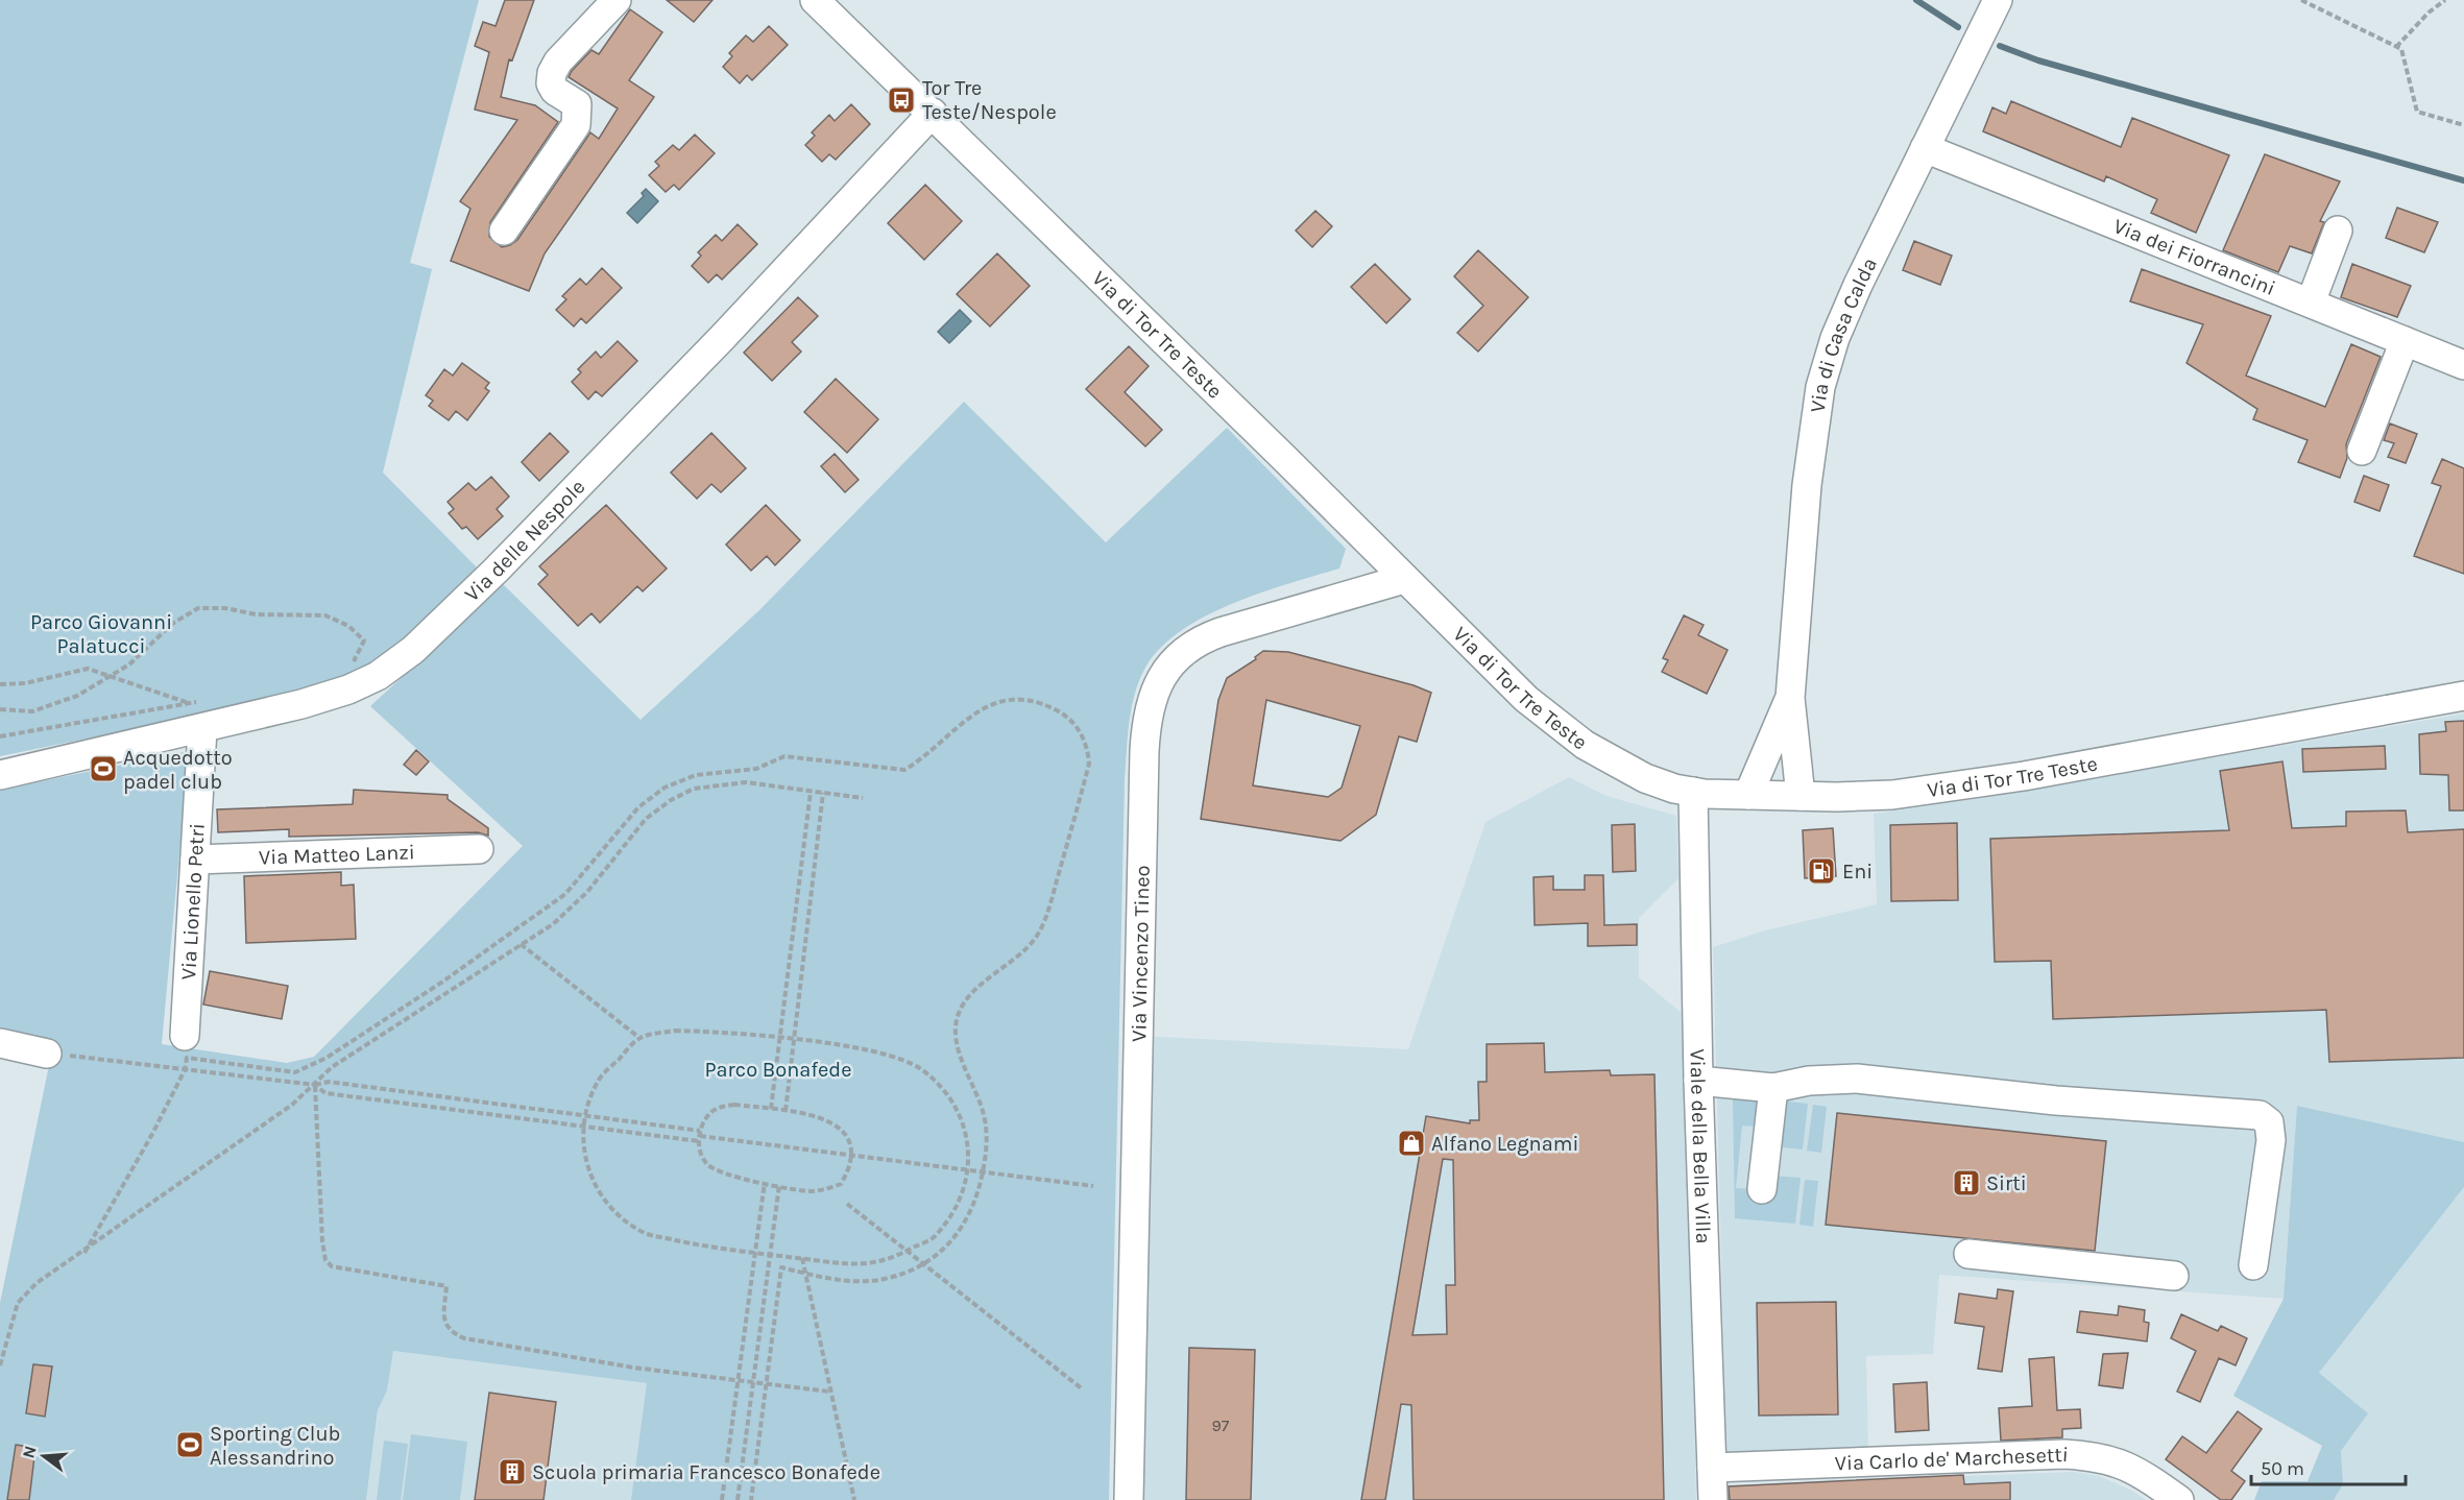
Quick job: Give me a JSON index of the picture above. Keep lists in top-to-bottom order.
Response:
{
  "streets": {
    "street": [
      "Via dei Fiorrancini",
      "Via di Tor Tre Teste",
      "Via di Casa Calda",
      "Via delle Nespole",
      "Via Matteo Lanzi",
      "Via Lionello Petri",
      "Via Vincenzo Tineo",
      "Viale della Bella Villa",
      "Via Carlo de' Marchesetti"
    ]
  },
  "crossings": [
    ["Via dei Fiorrancini", "Via di Casa Calda"],
    ["Via di Tor Tre Teste", "Via di Casa Calda"],
    ["Via di Tor Tre Teste", "Via delle Nespole"],
    ["Via di Tor Tre Teste", "Via Vincenzo Tineo"],
    ["Via di Tor Tre Teste", "Viale della Bella Villa"],
    ["Via delle Nespole", "Via Lionello Petri"],
    ["Via Matteo Lanzi", "Via Lionello Petri"],
    ["Viale della Bella Villa", "Via Carlo de' Marchesetti"]
  ],
  "parks": ["Parco Giovanni Palatucci", "Parco Bonafede"],
  "places": {
    "bus stop": ["Tor Tre Teste/Nespole"],
    "sports": ["Acquedotto padel club", "Sporting Club Alessandrino"],
    "fuel station": ["Eni"],
    "shop": ["Alfano Legnami"],
    "building": ["Sirti", "Scuola primaria Francesco Bonafede"]
  },
  "house_numbers": ["97"],
  "scale_bar": "50 m",
  "north": "left"
}
